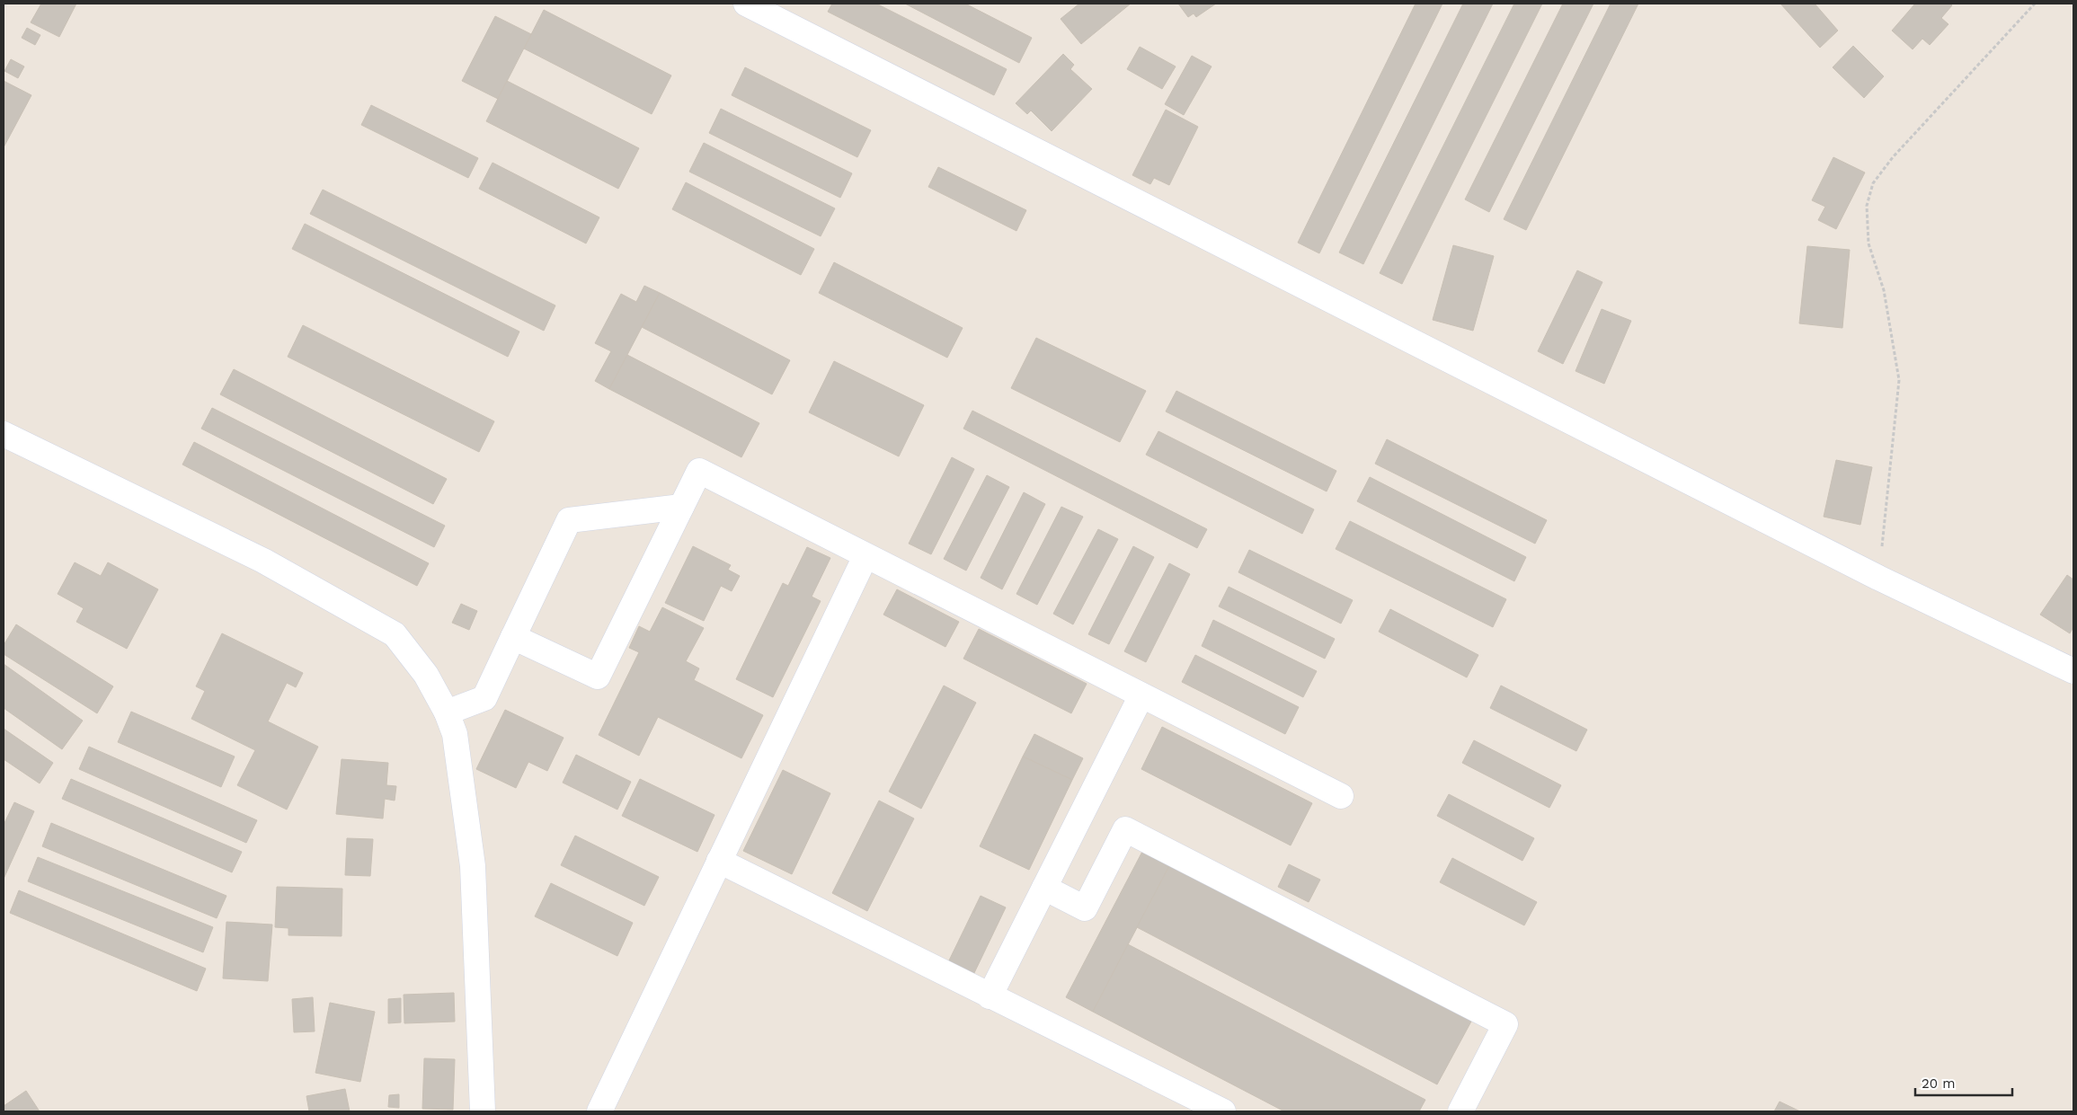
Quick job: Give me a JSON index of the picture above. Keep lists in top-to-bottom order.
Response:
{
  "scale_bar": "20 m"
}
